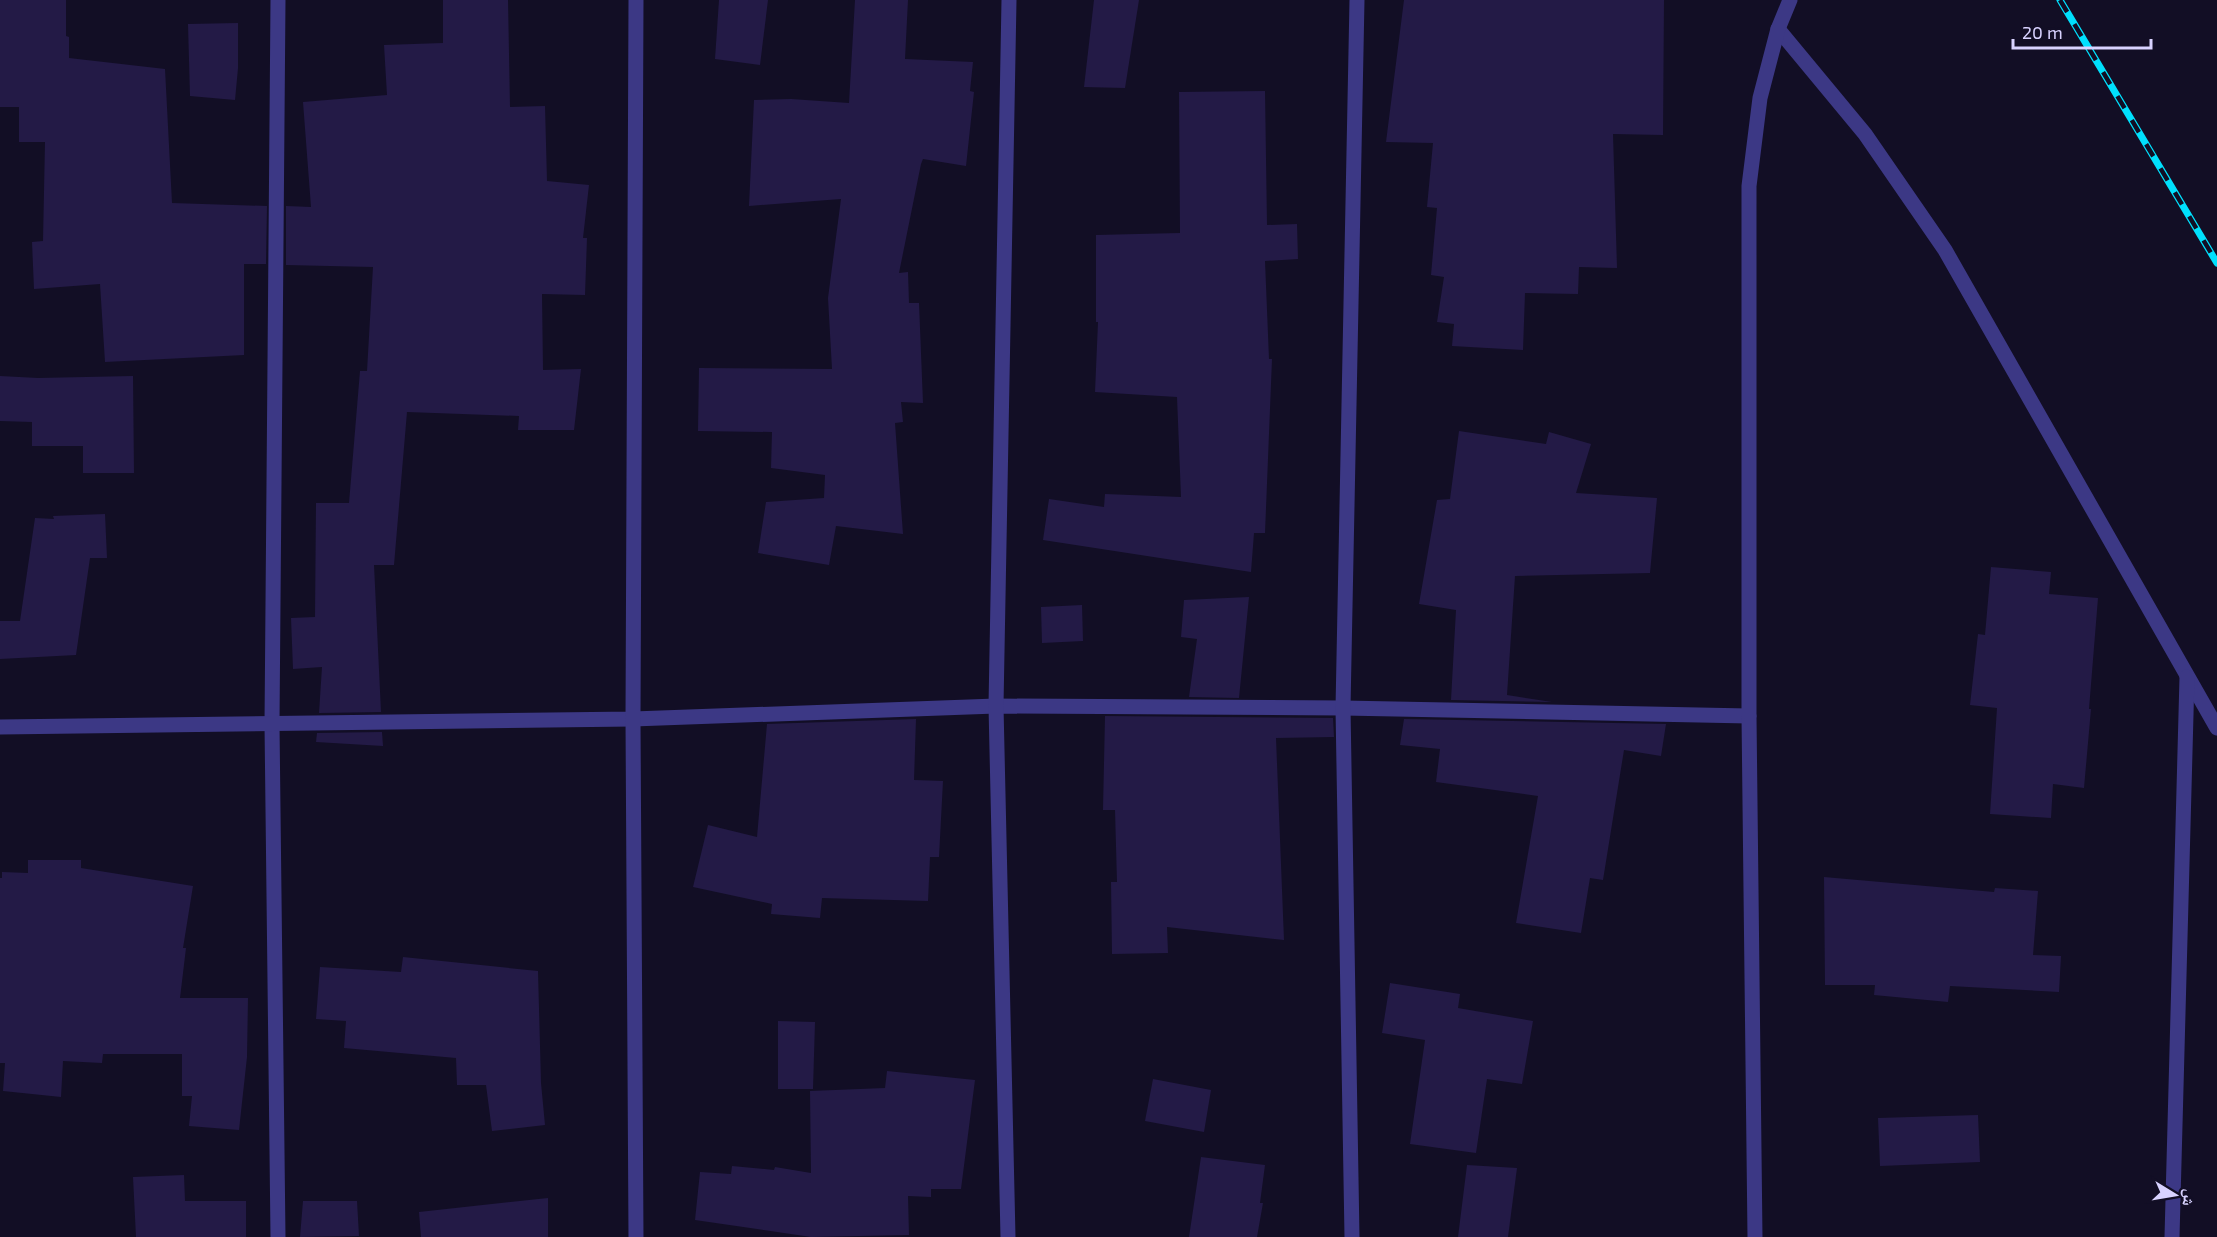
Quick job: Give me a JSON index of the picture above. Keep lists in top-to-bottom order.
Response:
{
  "scale_bar": "20 m",
  "north": "right"
}
